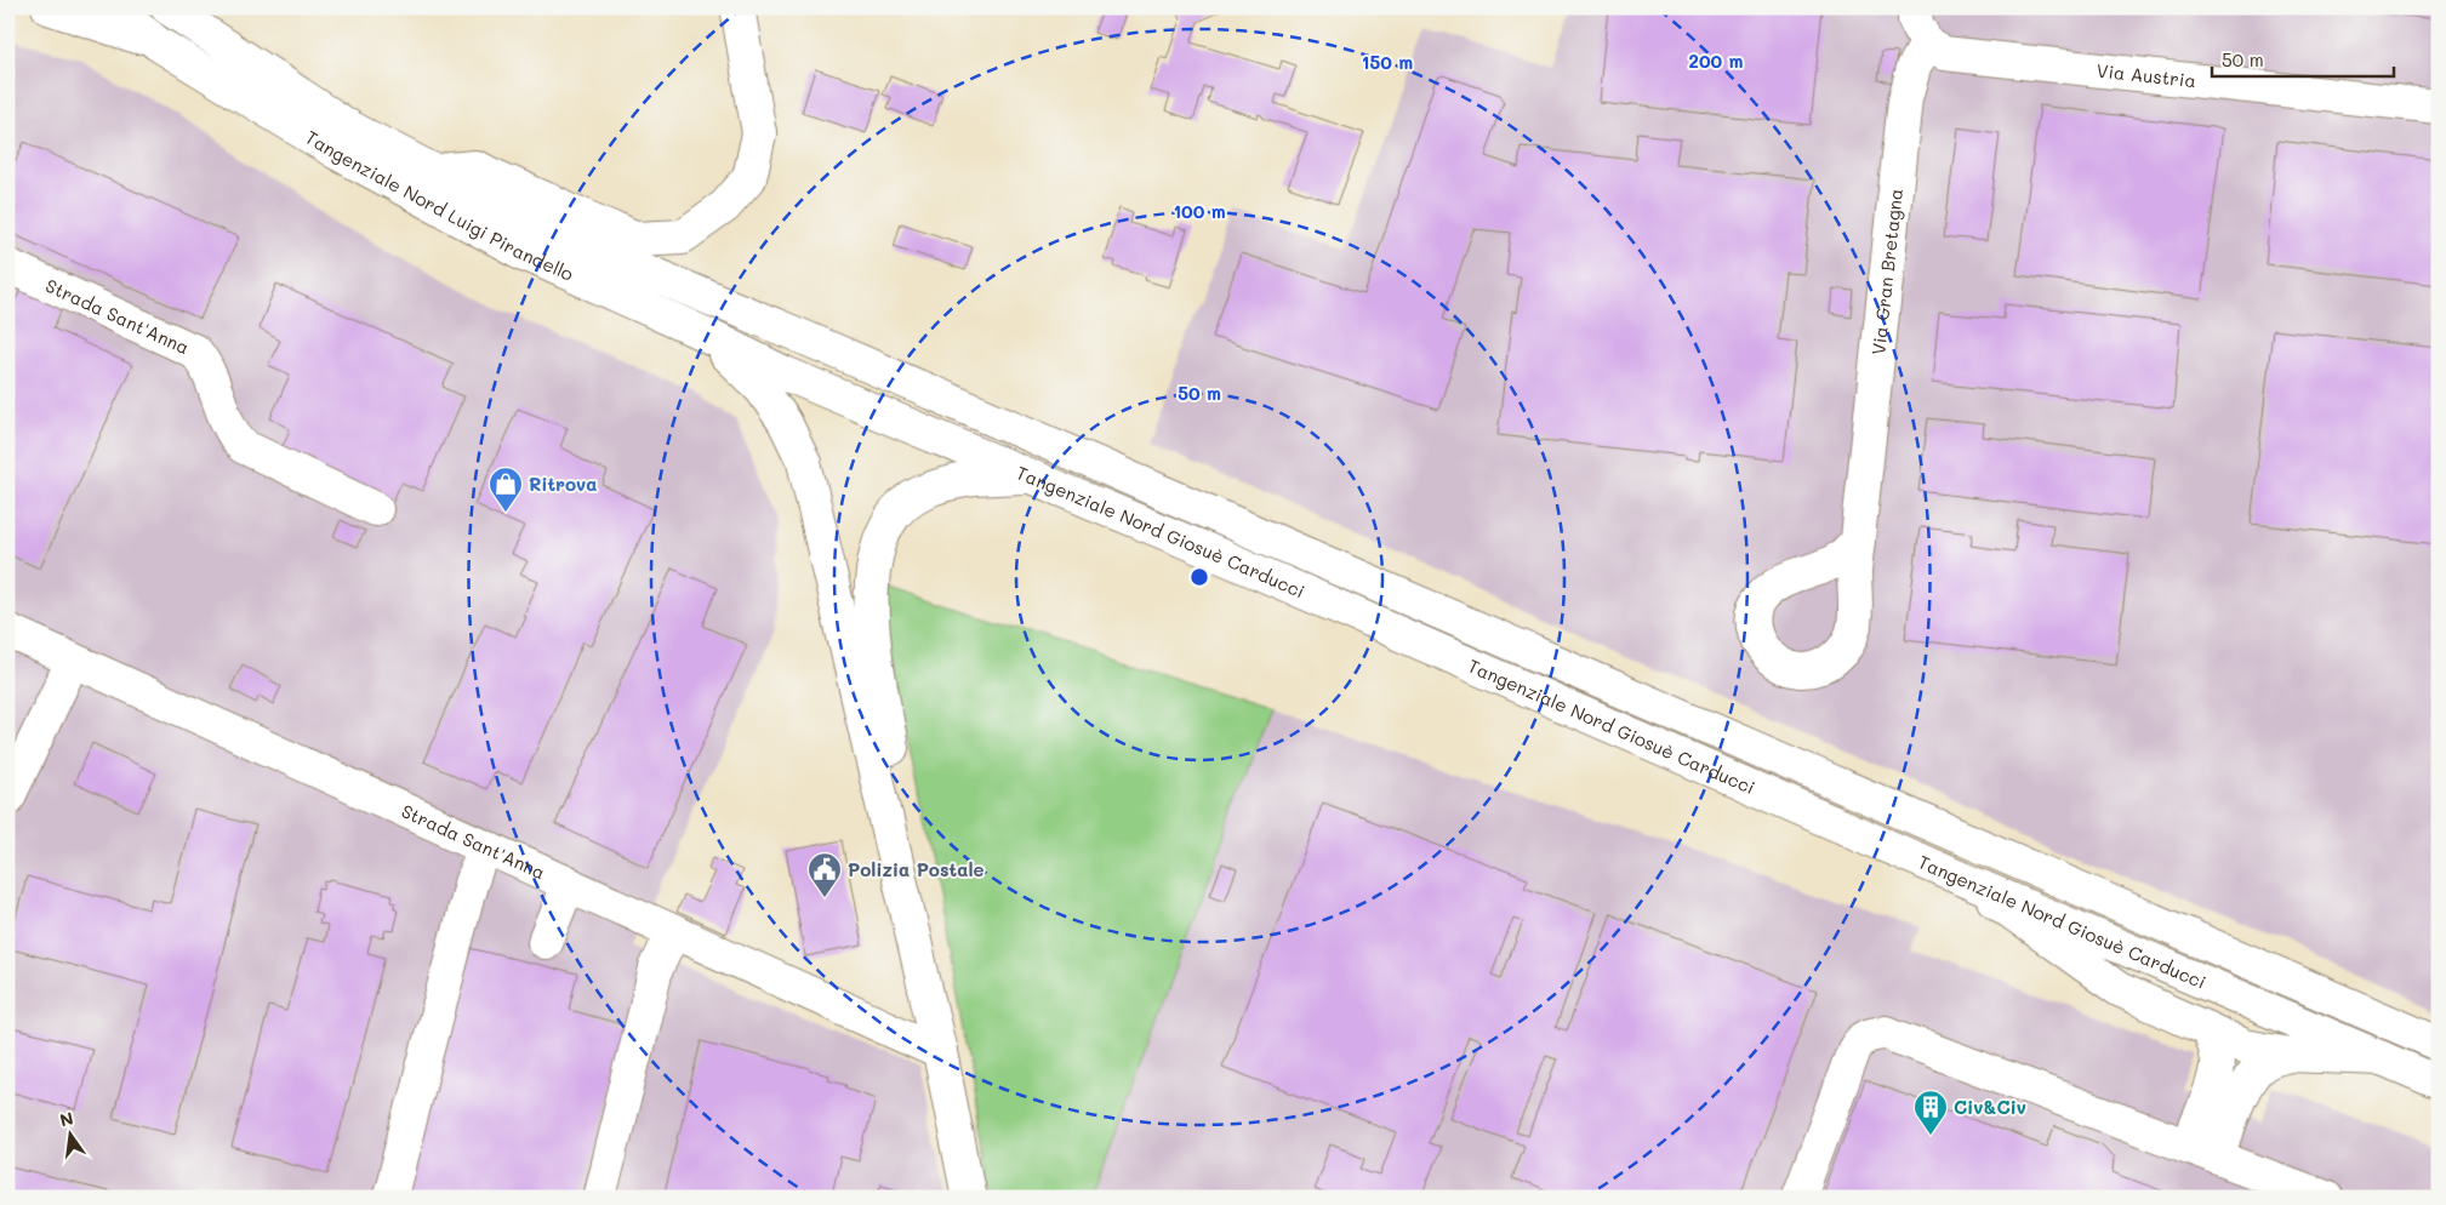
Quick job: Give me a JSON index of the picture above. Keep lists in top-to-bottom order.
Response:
{
  "streets": {
    "main road": [
      "Via Austria",
      "Tangenziale Nord Luigi Pirandello",
      "Via Gran Bretagna",
      "Strada Sant'Anna",
      "Tangenziale Nord Giosuè Carducci"
    ]
  },
  "crossings": [
    ["Via Austria", "Via Gran Bretagna"],
    ["Tangenziale Nord Luigi Pirandello", "Tangenziale Nord Giosuè Carducci"]
  ],
  "places": {
    "shop": ["Ritrova"],
    "public building": ["Polizia Postale"],
    "building": ["Civ&Civ"]
  },
  "scale_bar": "50 m",
  "north": "top",
  "rings": [
    "200 m",
    "150 m",
    "100 m",
    "50 m"
  ]
}
